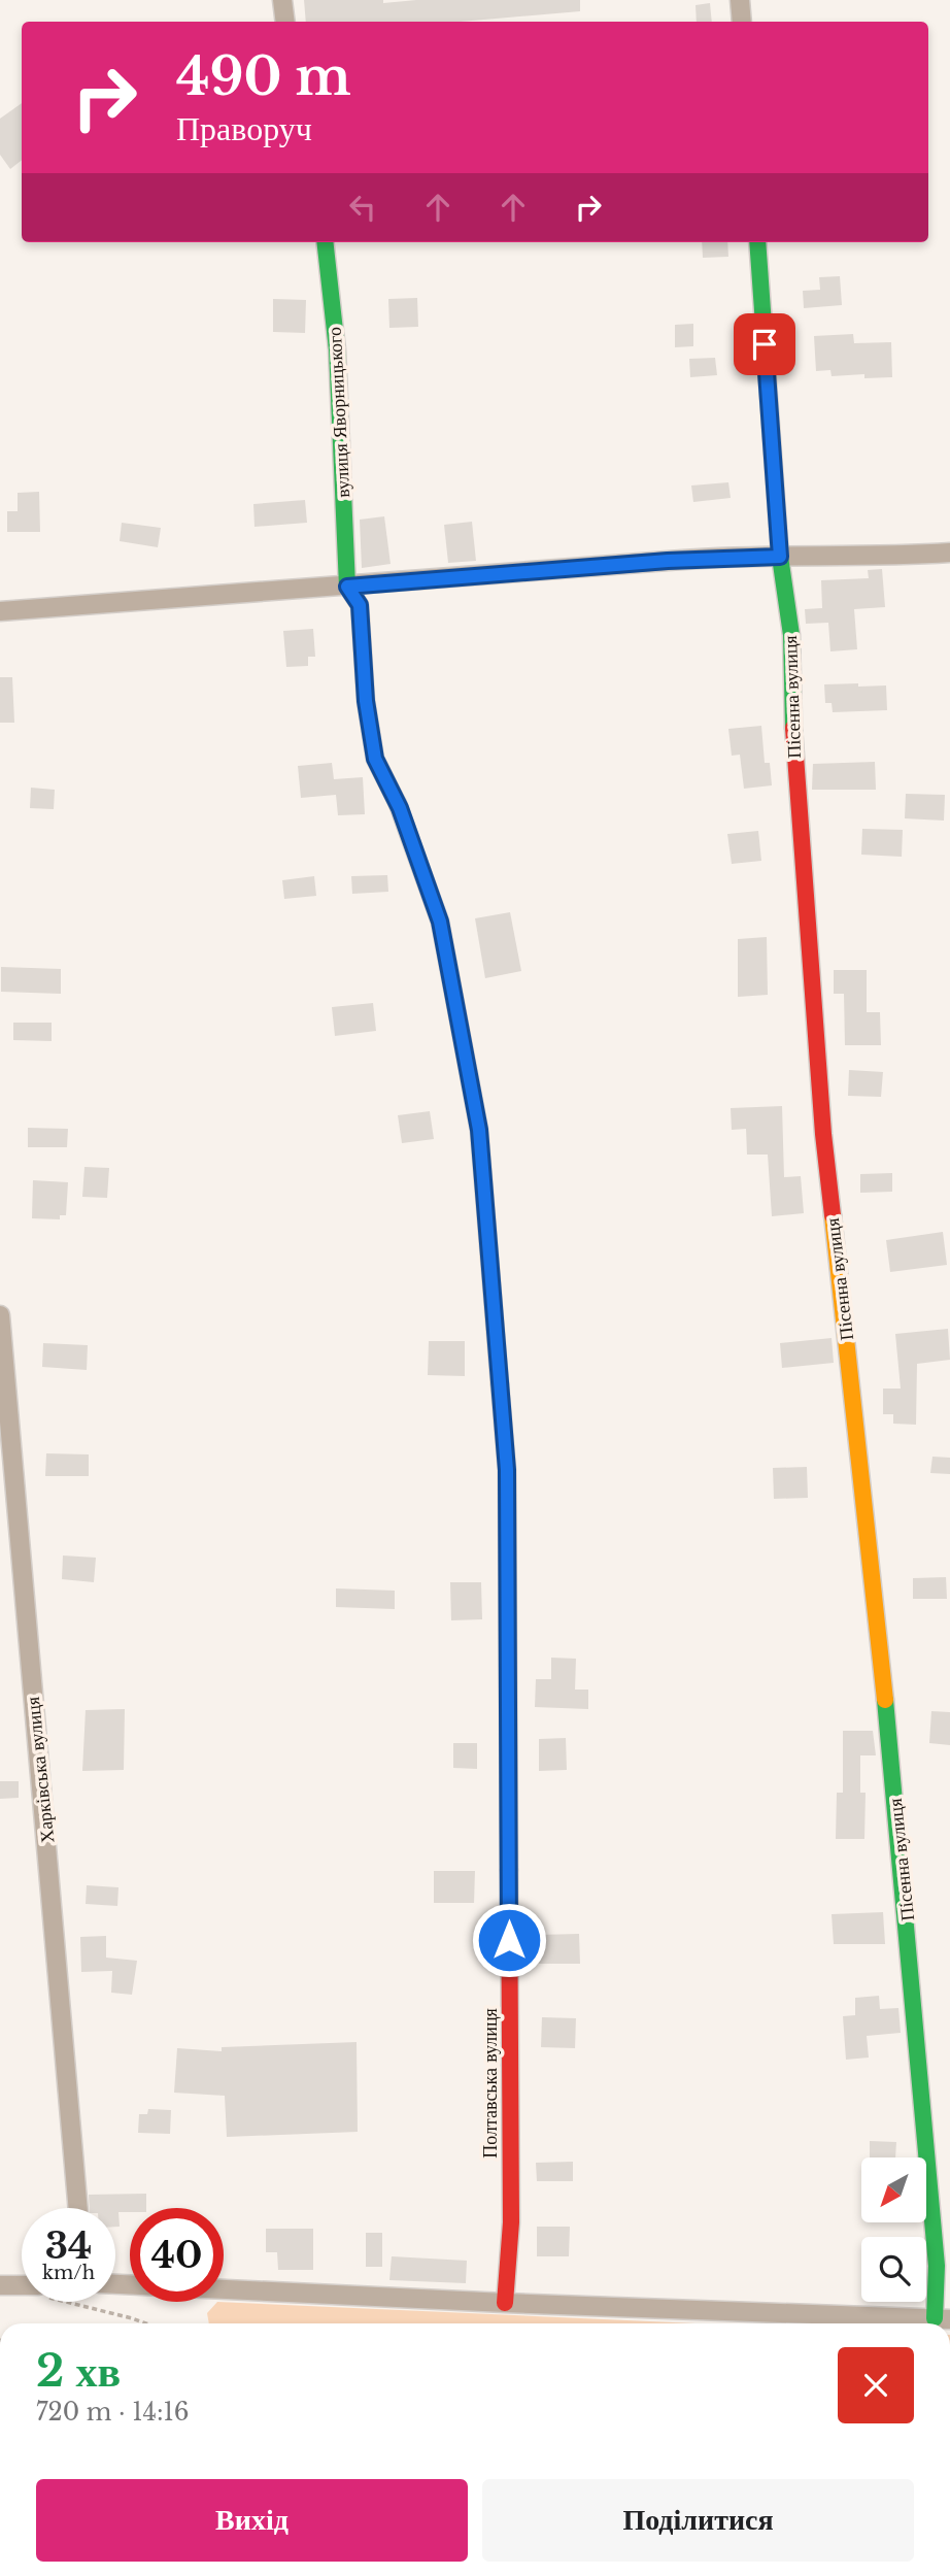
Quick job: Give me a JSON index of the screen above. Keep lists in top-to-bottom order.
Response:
{
  "streets": {
    "street": [
      "вулиця Яворницького",
      "Пісенна вулиця",
      "Харківська вулиця",
      "Полтавська вулиця"
    ]
  },
  "crossings": [
    ["вулиця Яворницького", "Полтавська вулиця"]
  ],
  "north": "bottom left",
  "page": {
    "turn": ["490 m", "Праворуч"],
    "speed": "34 km/h",
    "limit": "40",
    "heading": ["2 хв", "720 m · 14:16"],
    "buttons": ["Вихід", "Поділитися"]
  }
}
